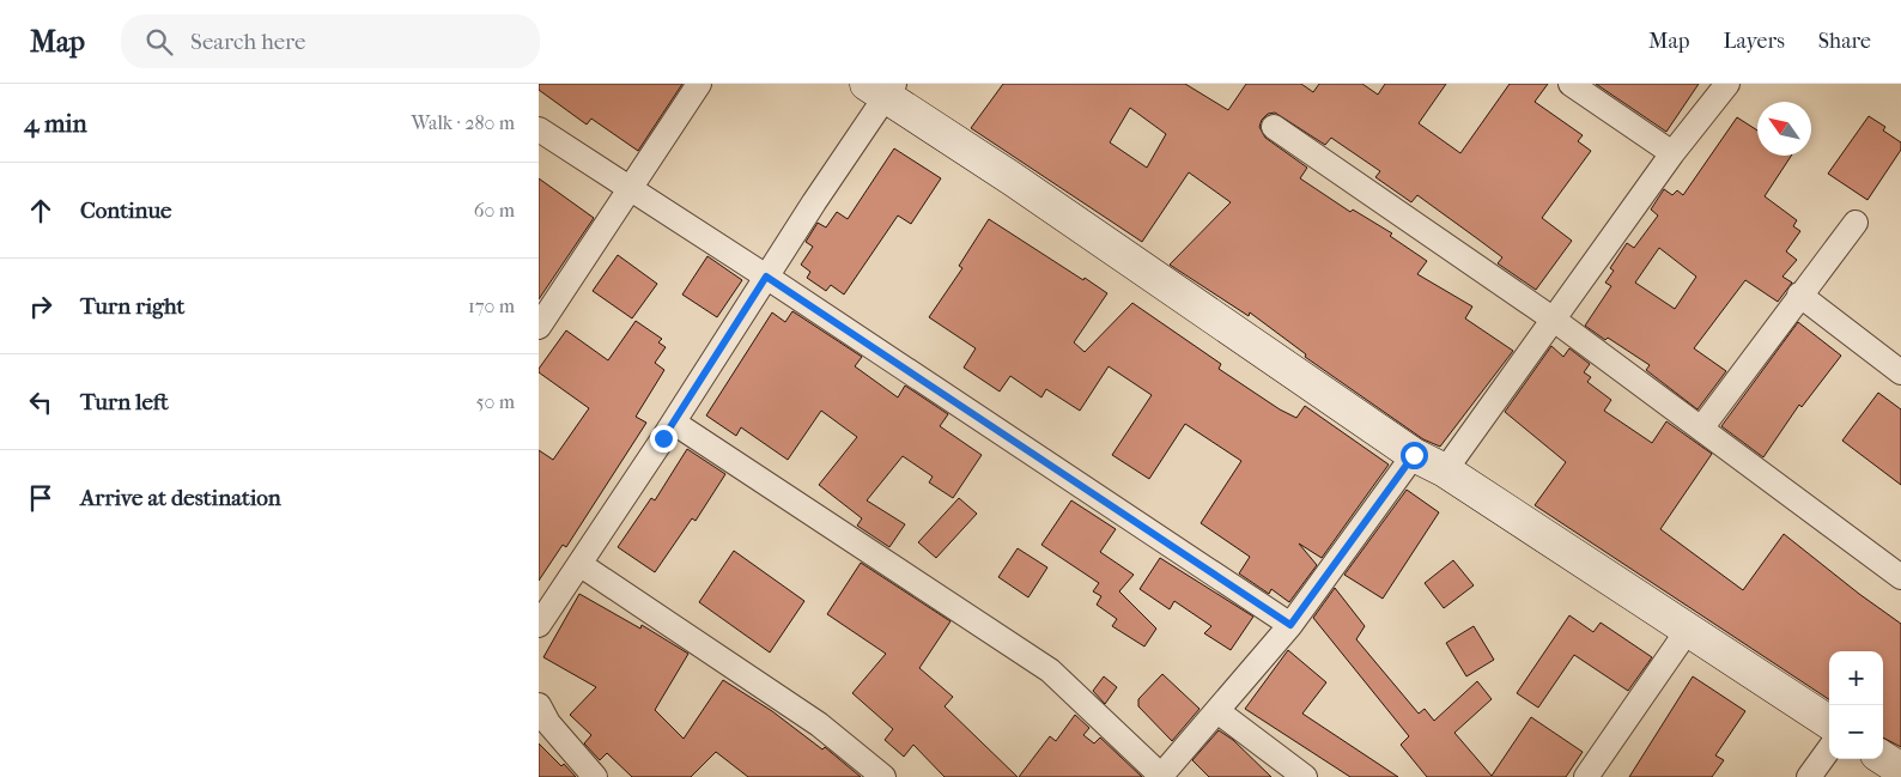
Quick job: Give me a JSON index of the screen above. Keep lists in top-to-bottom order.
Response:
{
  "north": "top left",
  "page": {
    "header": "Map",
    "search": "Search here",
    "nav": ["Map", "Layers", "Share"],
    "heading": ["4 min", "Walk · 280 m"],
    "list": [
      ["Continue", "60 m"],
      ["Turn right", "170 m"],
      ["Turn left", "50 m"],
      "Arrive at destination"
    ],
    "map_buttons": ["+", "−"]
  }
}
